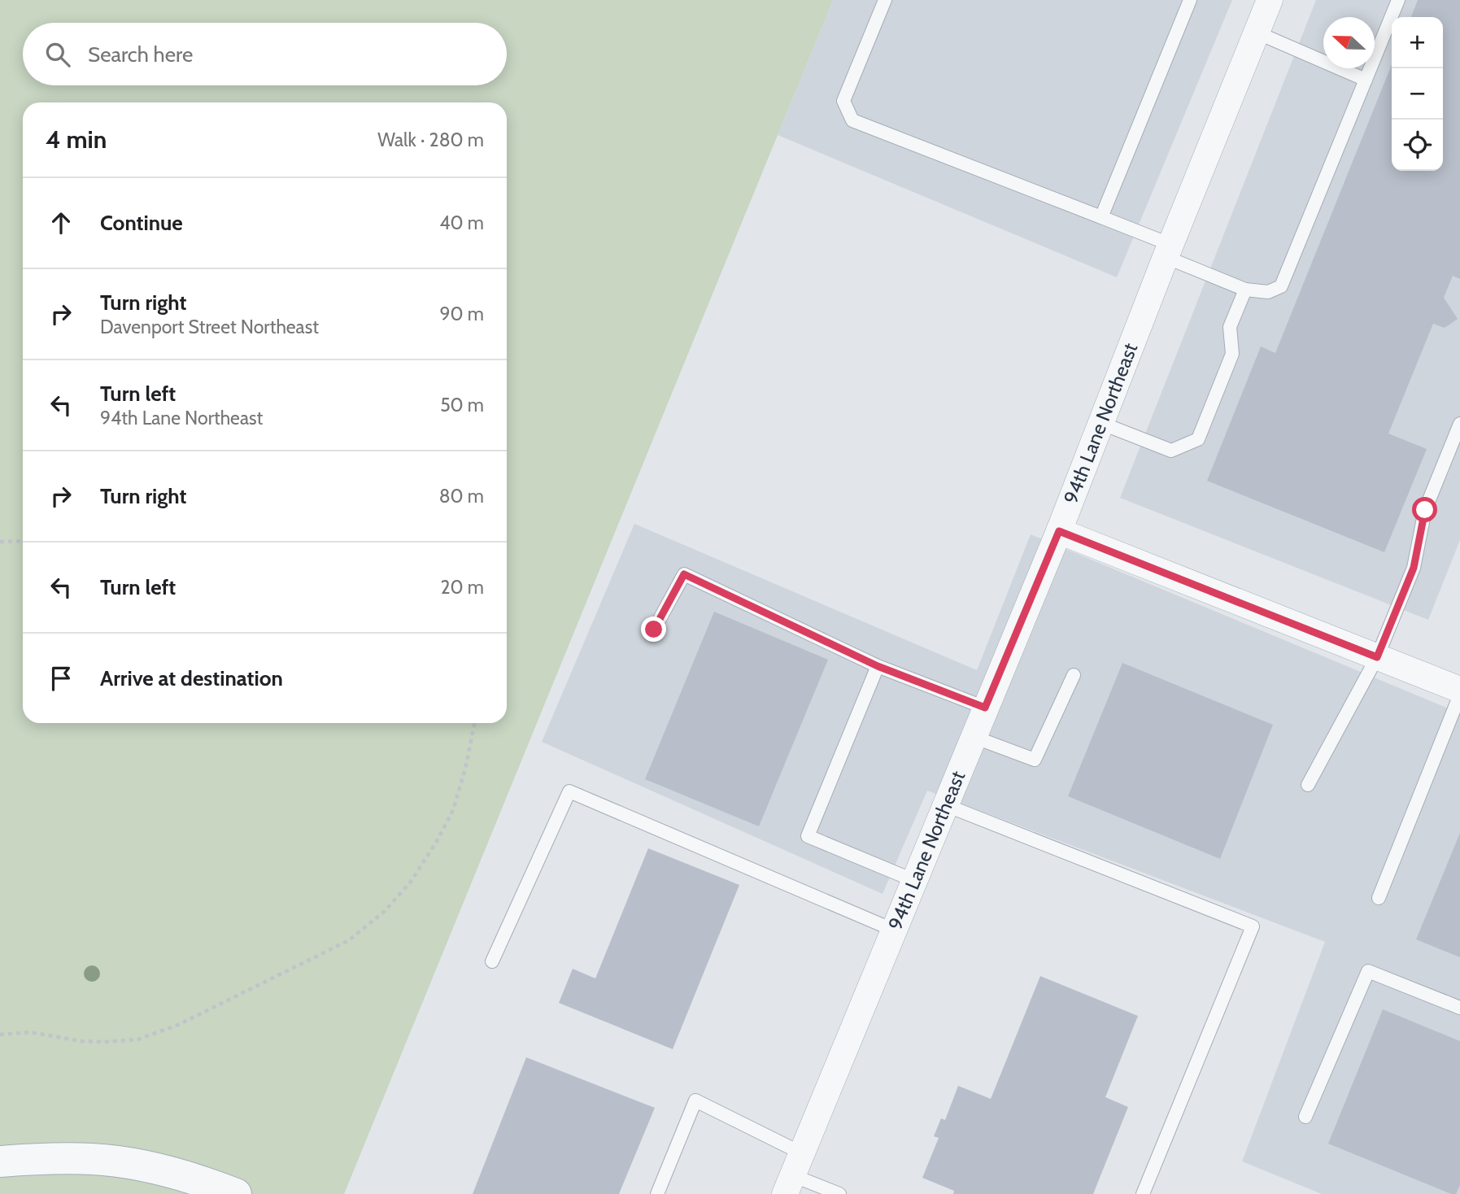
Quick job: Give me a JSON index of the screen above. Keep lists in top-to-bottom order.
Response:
{
  "streets": {
    "street": ["94th Lane Northeast"]
  },
  "north": "left",
  "page": {
    "map_buttons": ["+", "−"],
    "search": "Search here",
    "heading": ["4 min", "Walk · 280 m"],
    "list": [
      ["Continue", "40 m"],
      ["Turn right", "Davenport Street Northeast", "90 m"],
      ["Turn left", "94th Lane Northeast", "50 m"],
      ["Turn right", "80 m"],
      ["Turn left", "20 m"],
      "Arrive at destination"
    ]
  }
}
